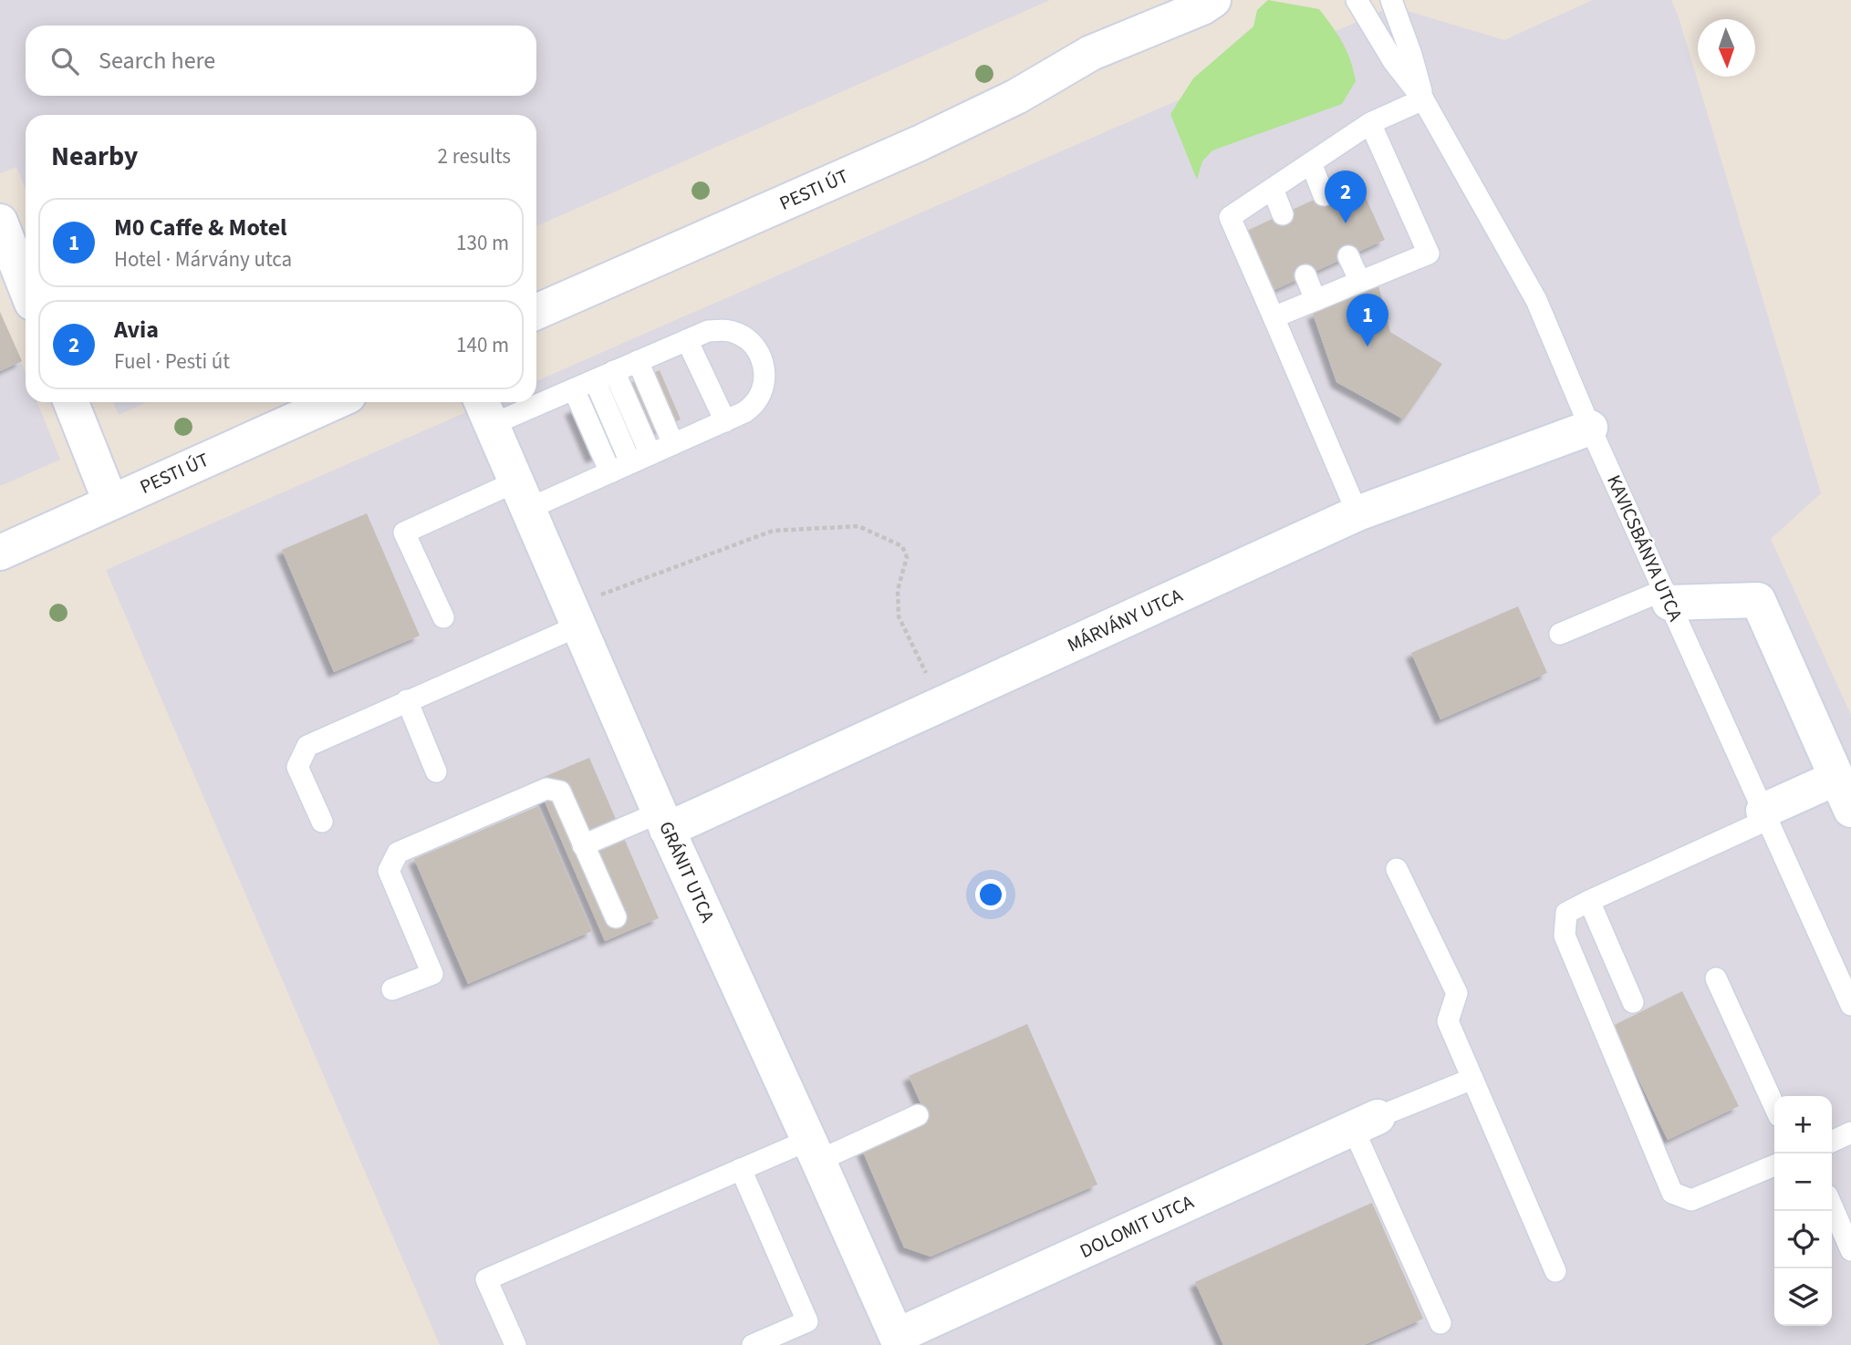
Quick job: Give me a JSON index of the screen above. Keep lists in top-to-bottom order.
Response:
{
  "streets": {
    "street": [
      "PESTI ÚT",
      "MÁRVÁNY UTCA",
      "GRÁNIT UTCA",
      "DOLOMIT UTCA"
    ],
    "lane": ["KAVICSBÁNYA UTCA"]
  },
  "crossings": [
    ["KAVICSBÁNYA UTCA", "MÁRVÁNY UTCA"],
    ["MÁRVÁNY UTCA", "GRÁNIT UTCA"],
    ["GRÁNIT UTCA", "DOLOMIT UTCA"]
  ],
  "north": "bottom",
  "page": {
    "search": "Search here",
    "heading": ["Nearby", "2 results"],
    "pins": ["2", "1"],
    "list": [
      {
        "mark": "1",
        "name": "M0 Caffe & Motel",
        "note": "Hotel · Márvány utca",
        "value": "130 m"
      },
      {
        "mark": "2",
        "name": "Avia",
        "note": "Fuel · Pesti út",
        "value": "140 m"
      }
    ],
    "map_buttons": ["+", "−"]
  }
}
